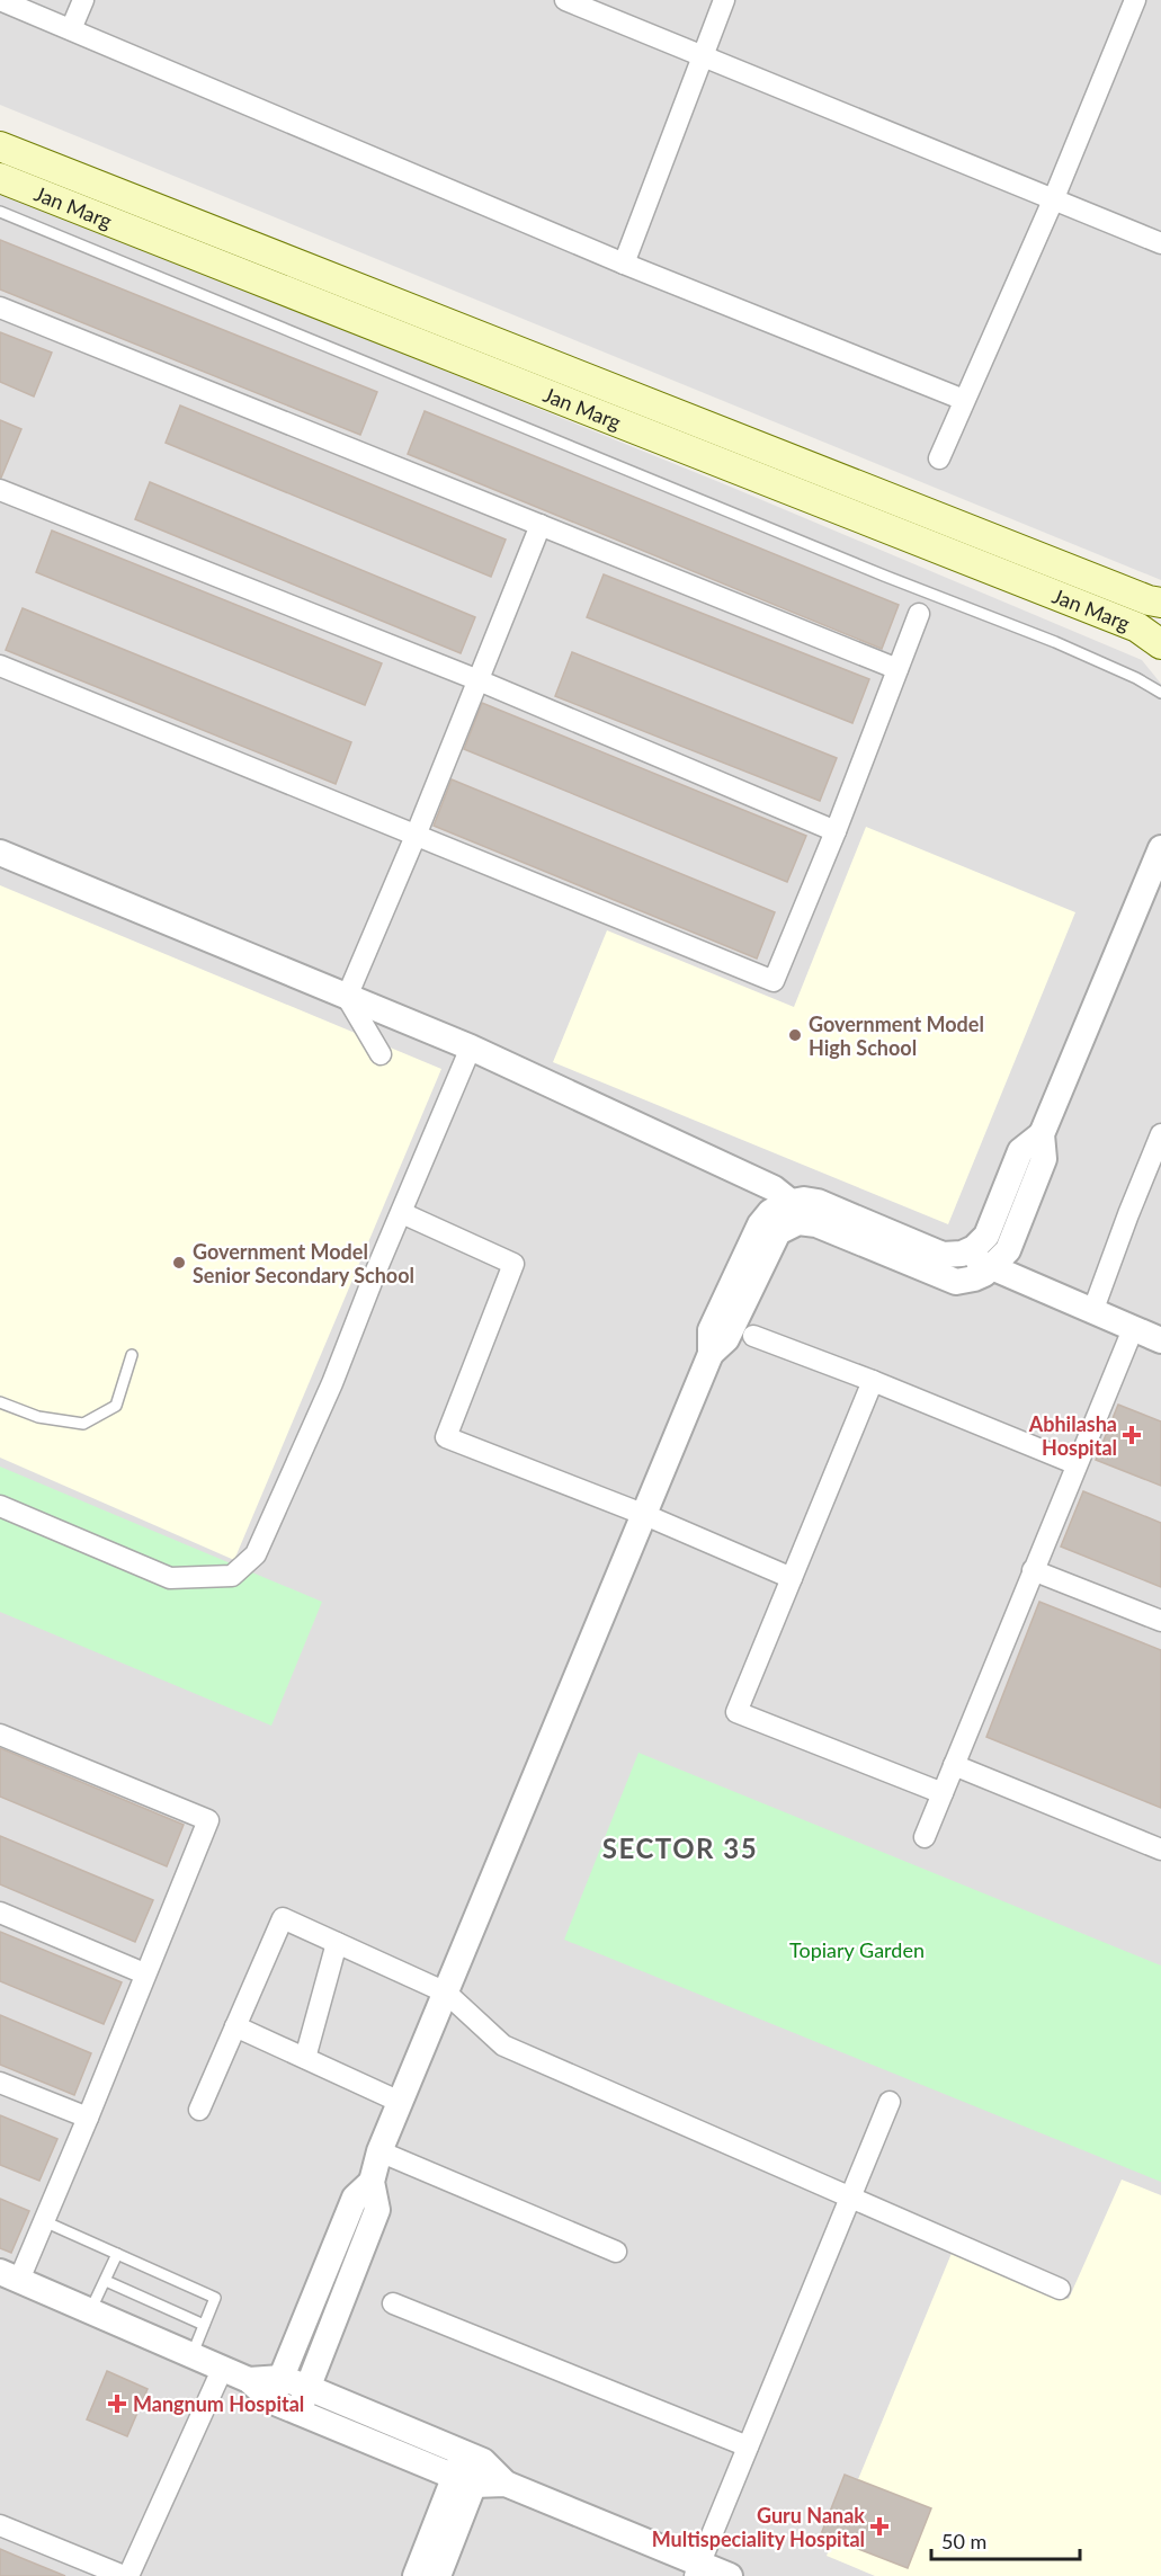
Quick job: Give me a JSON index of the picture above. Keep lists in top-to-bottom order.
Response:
{
  "streets": {
    "main road": ["Jan Marg"]
  },
  "districts": ["SECTOR 35"],
  "parks": ["Topiary Garden"],
  "places": {
    "other": ["Government Model High School", "Government Model Senior Secondary School"],
    "health": ["Abhilasha Hospital", "Mangnum Hospital", "Guru Nanak Multispeciality Hospital"]
  },
  "scale_bar": "50 m"
}
